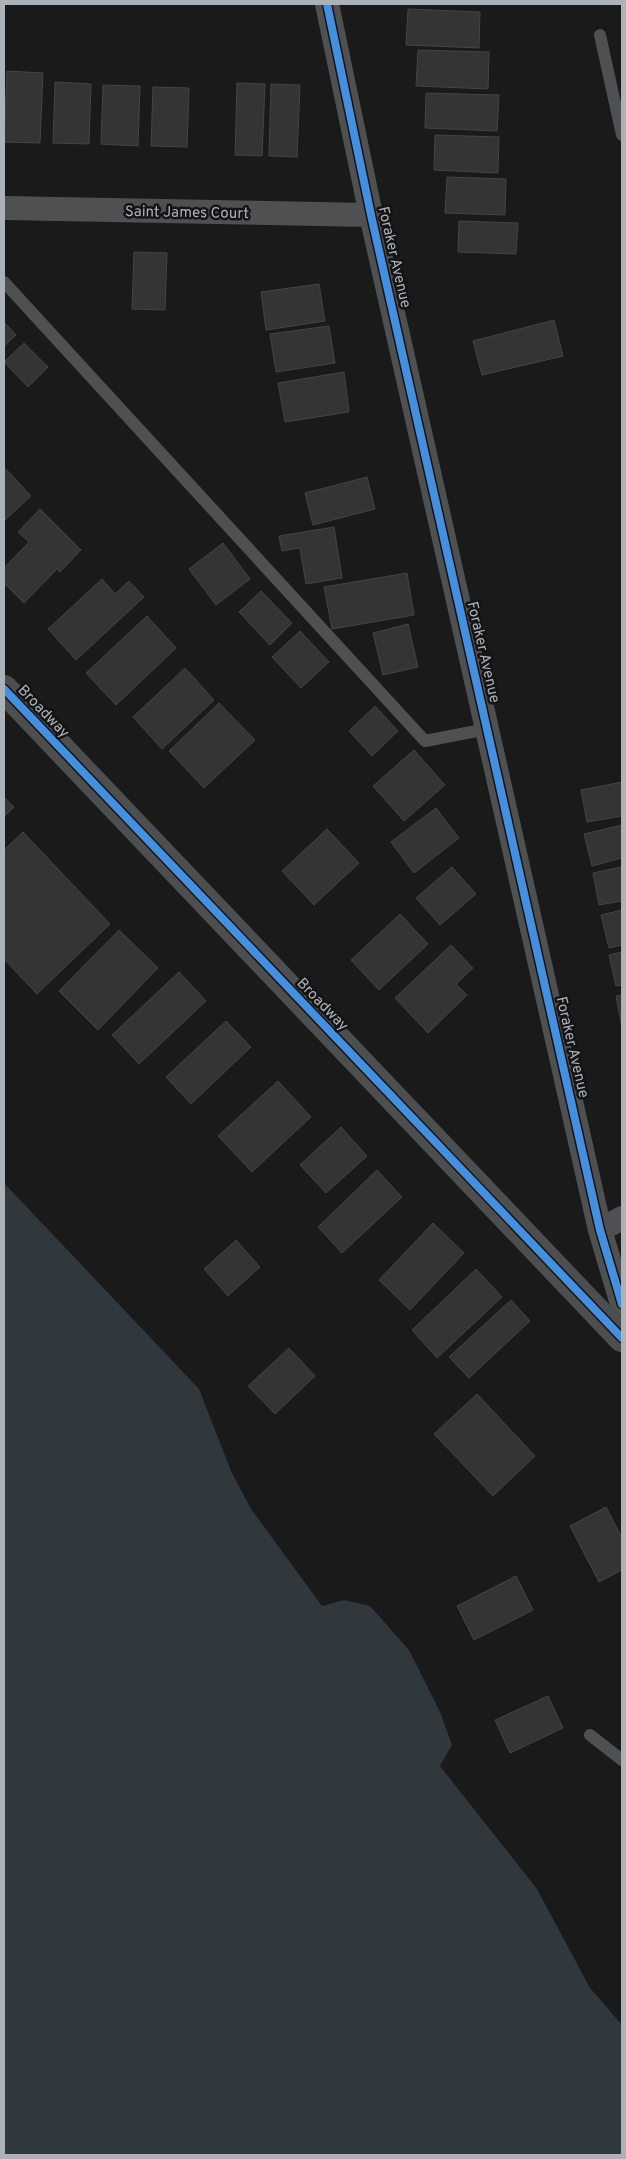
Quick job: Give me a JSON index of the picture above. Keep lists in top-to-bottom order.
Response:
{
  "streets": {
    "street": ["Saint James Court", "Foraker Avenue", "Broadway"]
  },
  "crossings": [
    ["Saint James Court", "Foraker Avenue"]
  ]
}
